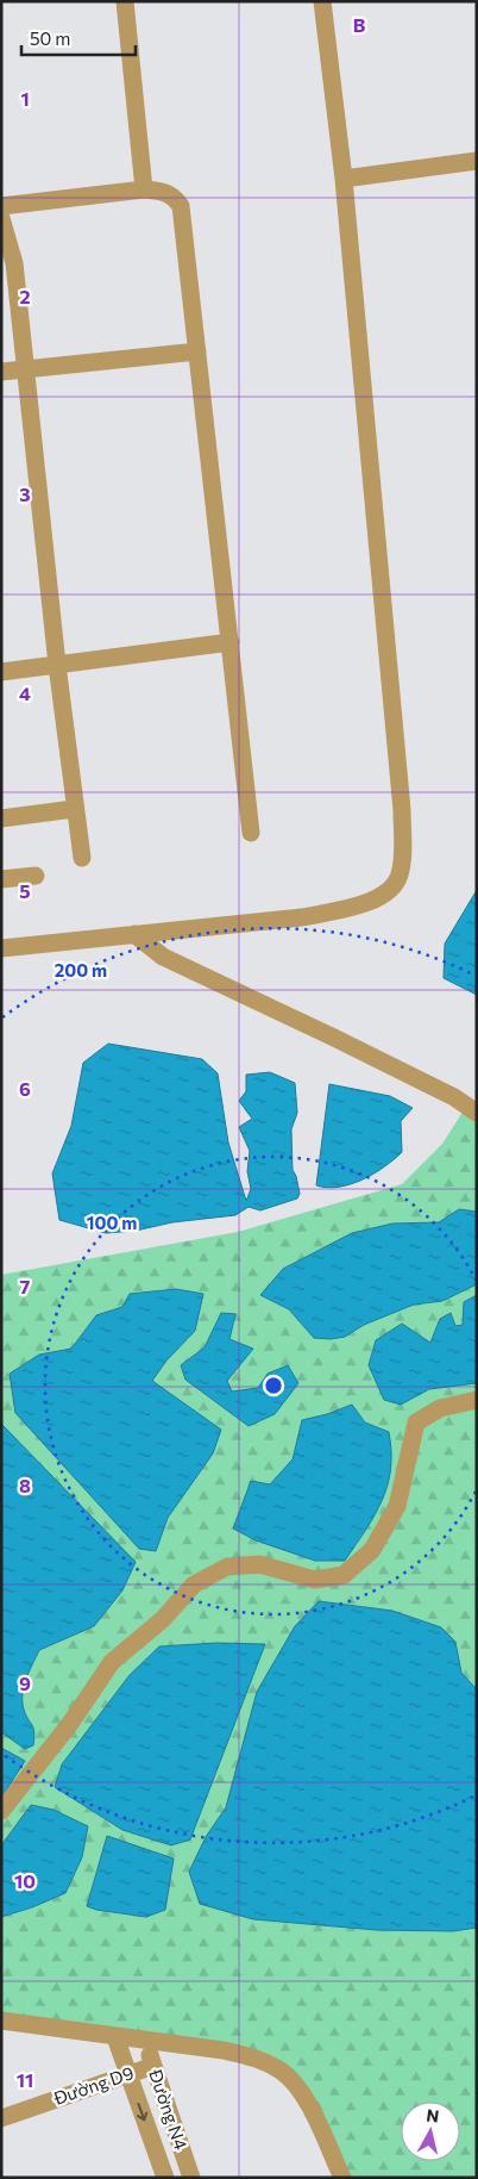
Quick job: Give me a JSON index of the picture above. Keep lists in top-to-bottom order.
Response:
{
  "streets": {
    "street": ["Đường D9", "Đường N4"]
  },
  "crossings": [
    ["Đường D9", "Đường N4"]
  ],
  "scale_bar": "50 m",
  "north": "top",
  "grid": {
    "columns": ["B"],
    "rows": [
      "1",
      "2",
      "3",
      "4",
      "5",
      "6",
      "7",
      "8",
      "9",
      "10",
      "11"
    ]
  },
  "rings": ["200 m", "100 m"]
}
